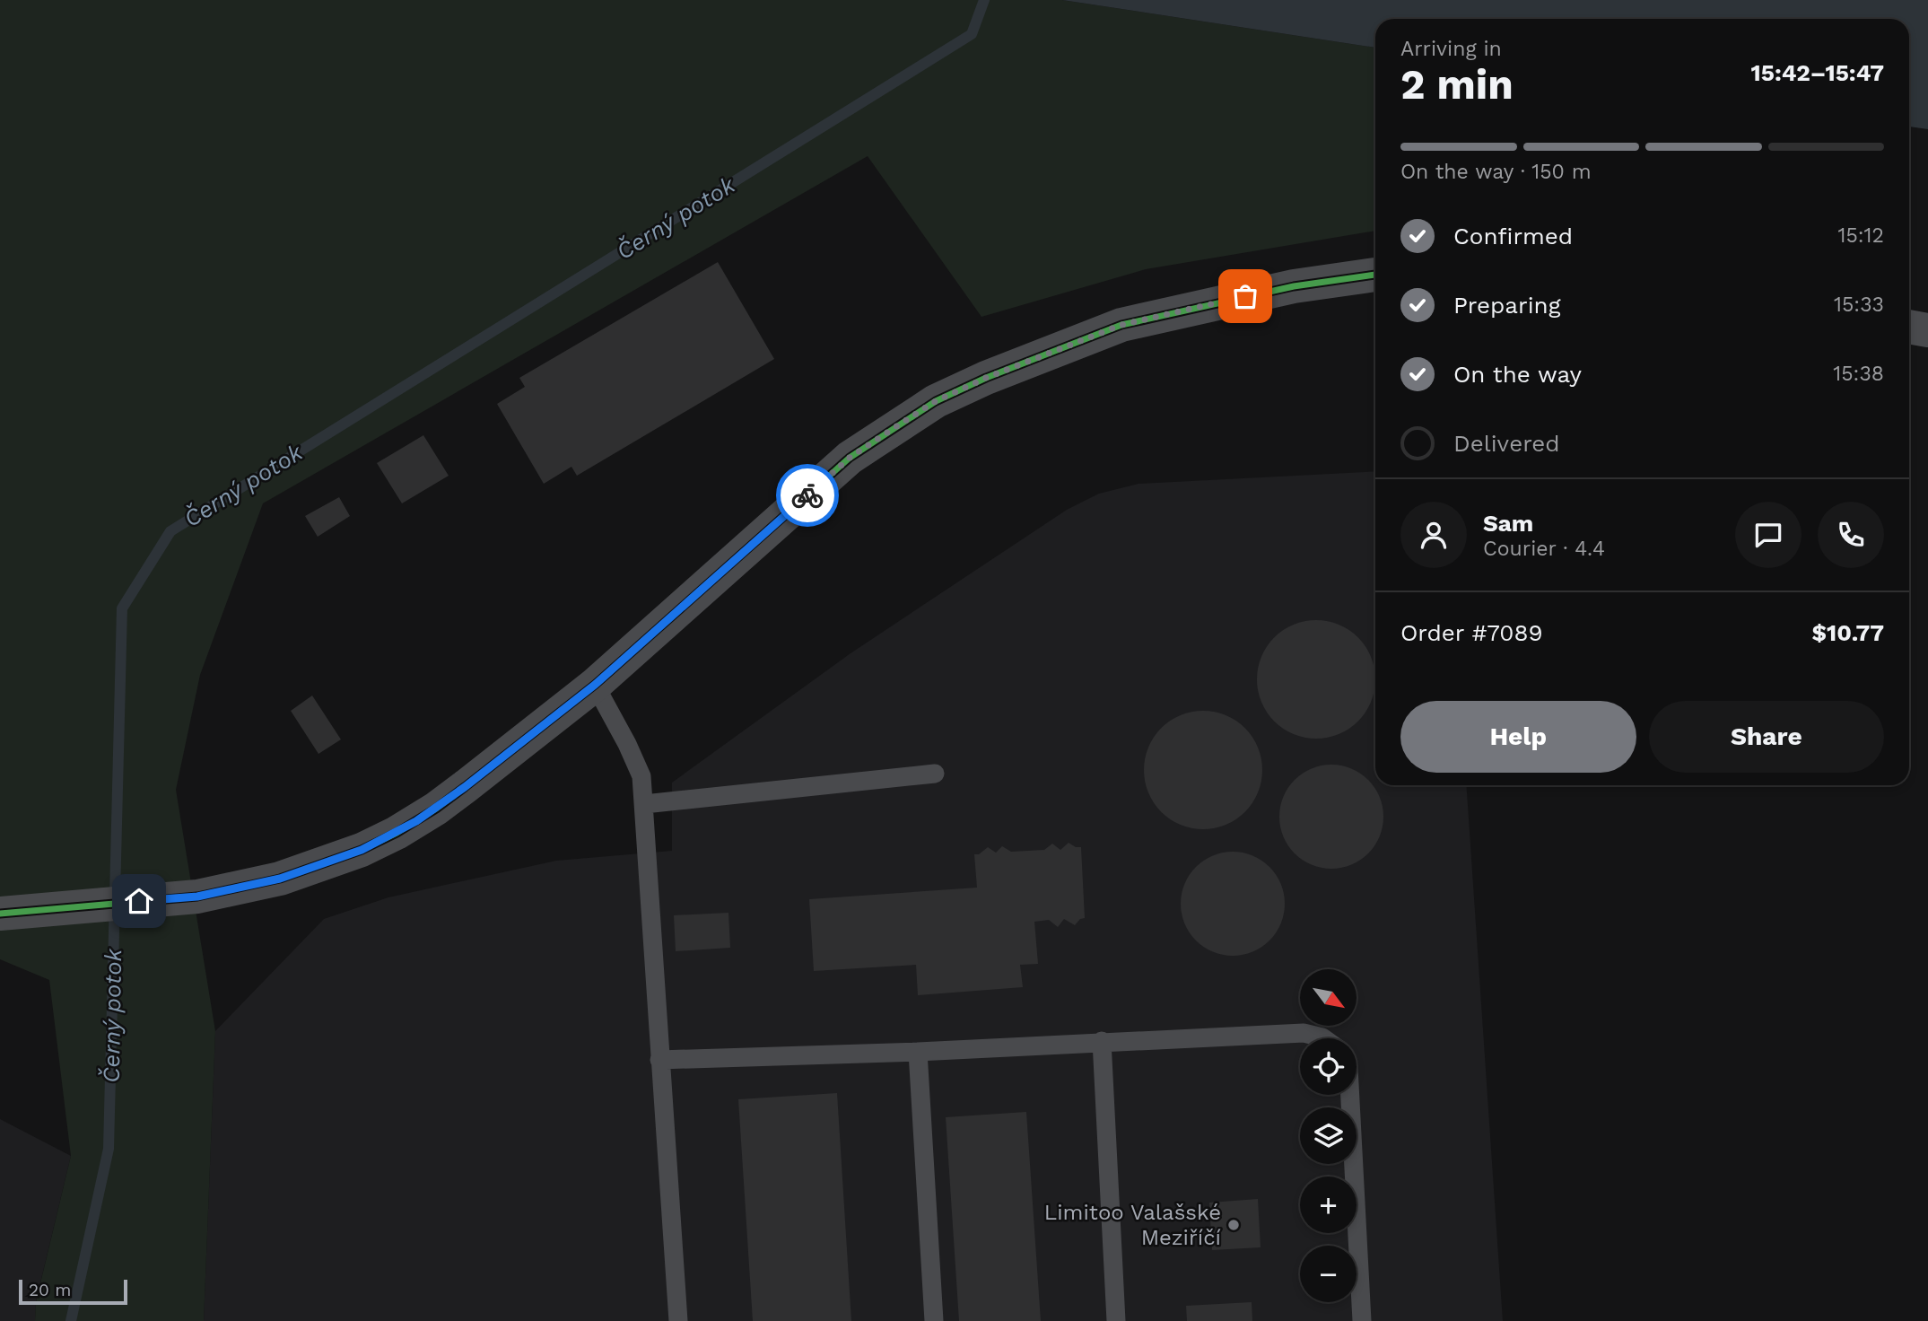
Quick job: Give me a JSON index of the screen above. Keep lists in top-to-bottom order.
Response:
{
  "water": ["Černý potok"],
  "places": ["Limitoo Valašské Meziříčí"],
  "scale_bar": "20 m",
  "north": "bottom right",
  "page": {
    "heading": ["2 min", "Arriving in", "15:42–15:47"],
    "panel": [
      "Sam",
      "Courier · 4.4",
      "Order #7089",
      "$10.77"
    ],
    "bar": "On the way · 150 m",
    "list": [
      ["Confirmed", "15:12"],
      ["Preparing", "15:33"],
      ["On the way", "15:38"],
      "Delivered"
    ],
    "buttons": ["Help", "Share"],
    "map_buttons": ["+", "−"],
    "scale": "20 m"
  }
}
